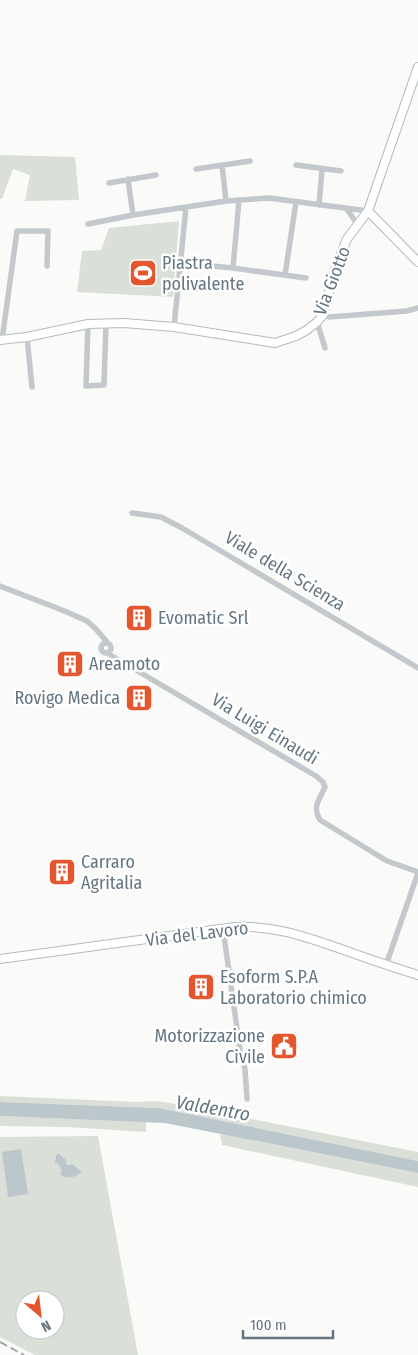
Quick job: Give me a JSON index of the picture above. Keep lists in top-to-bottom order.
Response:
{
  "streets": {
    "street": [
      "Via Giotto",
      "Viale della Scienza",
      "Via Luigi Einaudi",
      "Via del Lavoro"
    ]
  },
  "water": ["Valdentro"],
  "places": {
    "sports": ["Piastra polivalente"],
    "building": [
      "Evomatic Srl",
      "Areamoto",
      "Rovigo Medica",
      "Carraro Agritalia",
      "Esoform S.P.A Laboratorio chimico"
    ],
    "public building": ["Motorizzazione Civile"]
  },
  "scale_bar": "100 m",
  "north": "bottom right"
}
